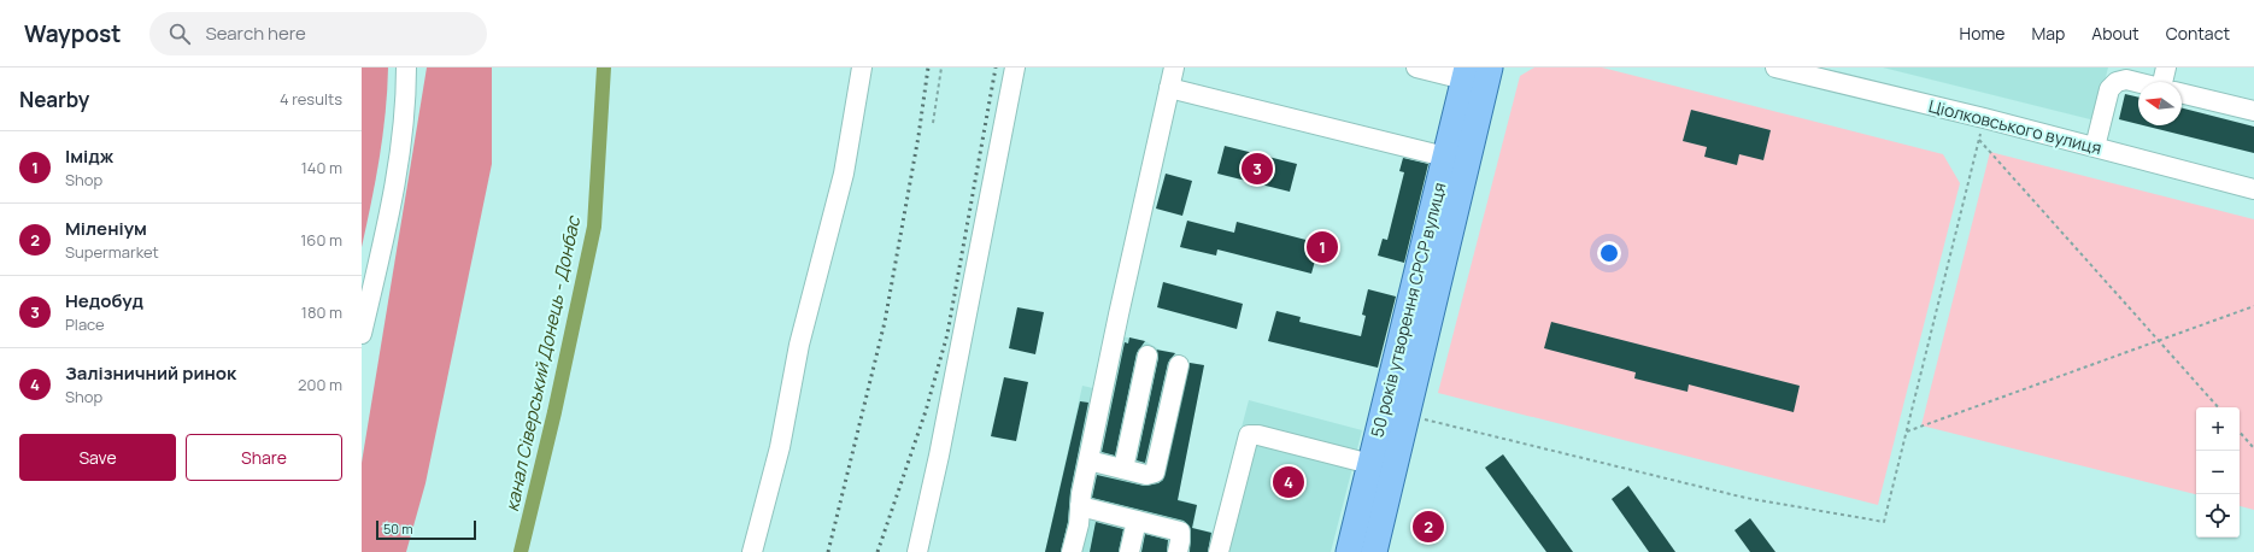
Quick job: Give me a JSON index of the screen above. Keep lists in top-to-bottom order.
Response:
{
  "streets": {
    "main road": ["50 років утворення СРСР вулиця"],
    "street": ["Ціолковського вулиця"]
  },
  "water": ["канал Сіверський Донець - Донбас"],
  "scale_bar": "50 m",
  "north": "left",
  "page": {
    "header": "Waypost",
    "search": "Search here",
    "nav": [
      "Home",
      "Map",
      "About",
      "Contact"
    ],
    "heading": ["Nearby", "4 results"],
    "list": [
      {
        "mark": "1",
        "name": "Імідж",
        "note": "Shop",
        "value": "140 m"
      },
      {
        "mark": "2",
        "name": "Міленіум",
        "note": "Supermarket",
        "value": "160 m"
      },
      {
        "mark": "3",
        "name": "Недобуд",
        "note": "Place",
        "value": "180 m"
      },
      {
        "mark": "4",
        "name": "Залізничний ринок",
        "note": "Shop",
        "value": "200 m"
      }
    ],
    "pins": [
      "3",
      "1",
      "4",
      "2"
    ],
    "map_buttons": ["+", "−"],
    "buttons": ["Save", "Share"],
    "scale": "50 m"
  }
}
